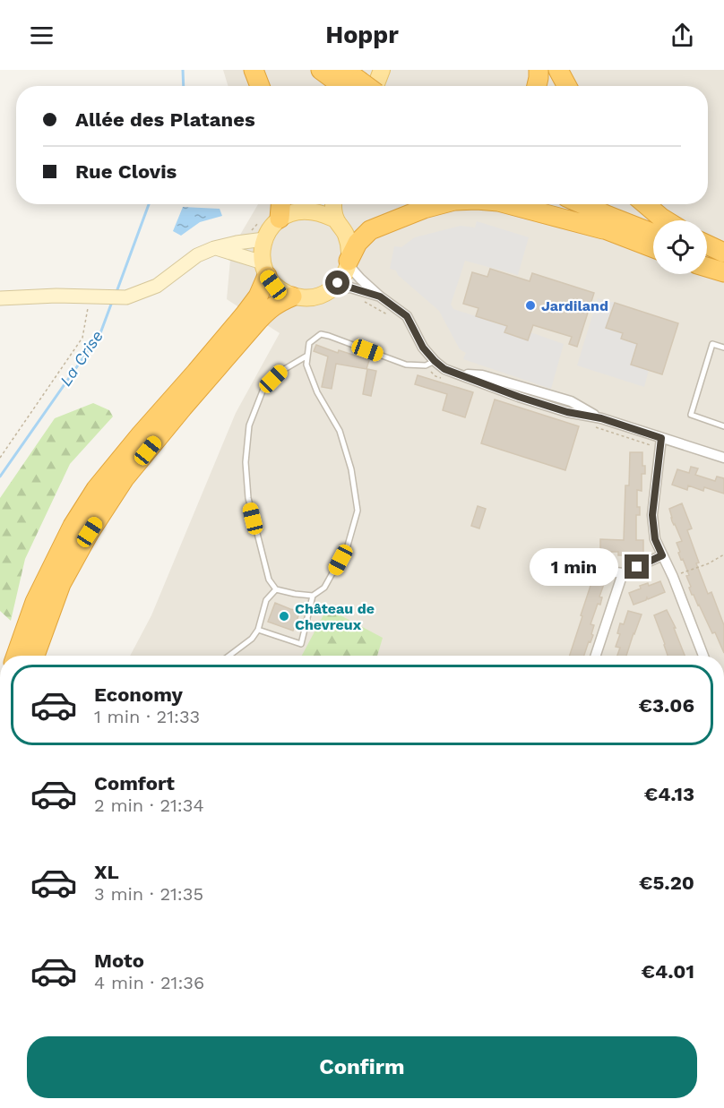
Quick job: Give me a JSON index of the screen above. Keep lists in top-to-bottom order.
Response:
{
  "water": ["La Crise"],
  "places": ["Jardiland", "Château de Chevreux"],
  "page": {
    "header": "Hoppr",
    "banner": ["Allée des Platanes", "Rue Clovis"],
    "bubble": "1 min",
    "list": [
      {
        "name": "Economy",
        "note": "1 min · 21:33",
        "value": "€3.06"
      },
      {
        "name": "Comfort",
        "note": "2 min · 21:34",
        "value": "€4.13"
      },
      {
        "name": "XL",
        "note": "3 min · 21:35",
        "value": "€5.20"
      },
      {
        "name": "Moto",
        "note": "4 min · 21:36",
        "value": "€4.01"
      }
    ],
    "buttons": "Confirm"
  }
}
